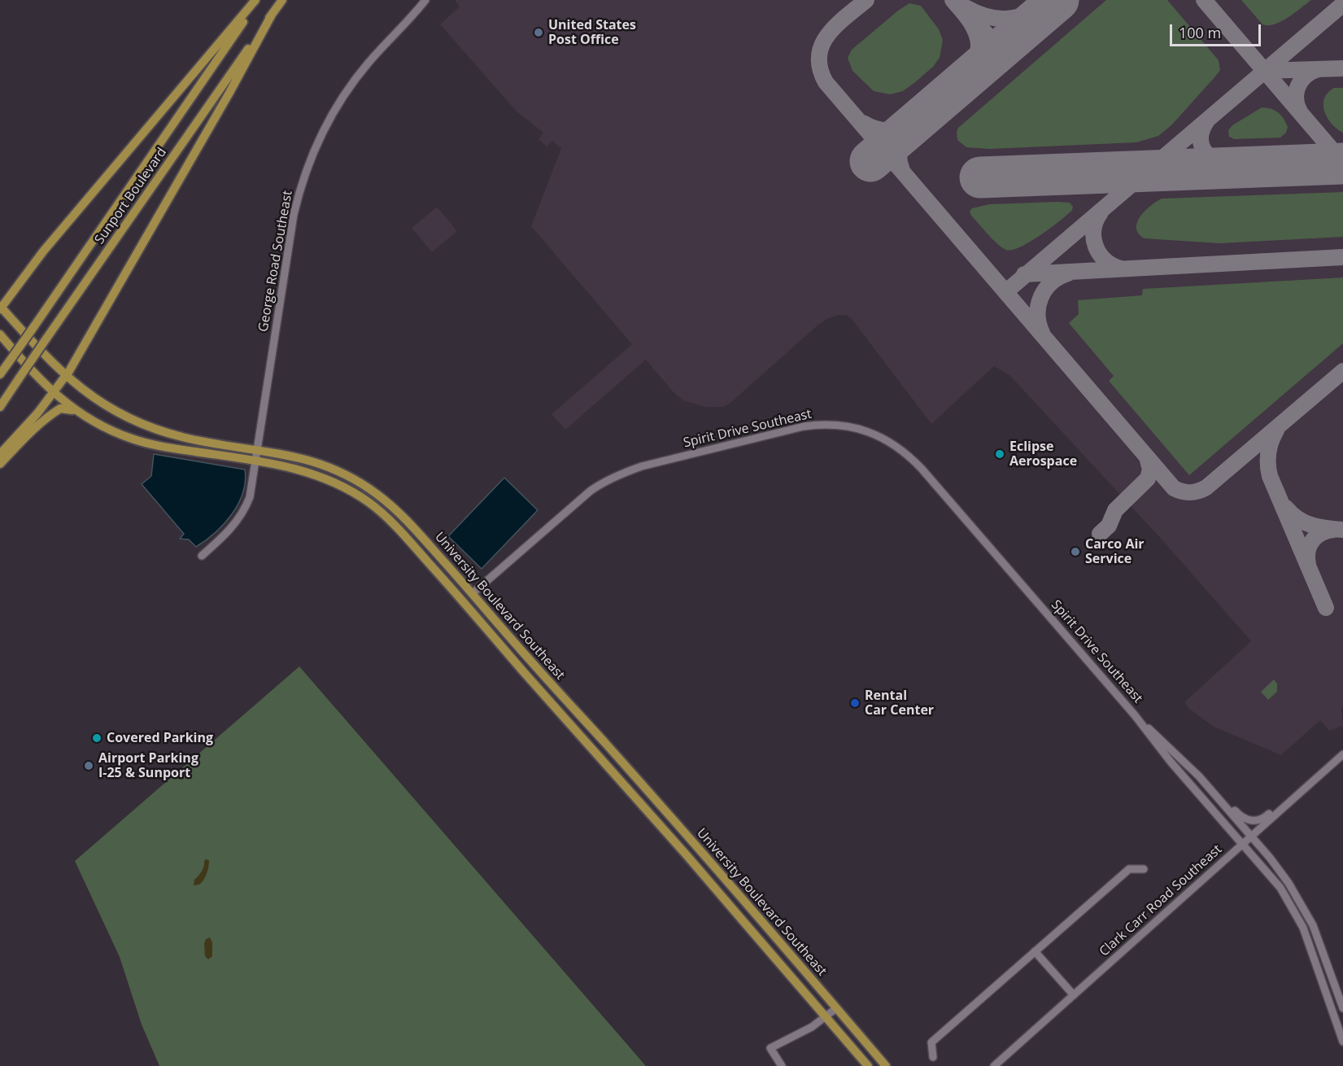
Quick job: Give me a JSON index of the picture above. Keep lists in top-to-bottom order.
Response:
{
  "streets": {
    "main road": ["Sunport Boulevard", "Spirit Drive Southeast", "University Boulevard Southeast"],
    "street": ["George Road Southeast", "Clark Carr Road Southeast"]
  },
  "crossings": [
    ["George Road Southeast", "University Boulevard Southeast"],
    ["Spirit Drive Southeast", "University Boulevard Southeast"]
  ],
  "places": [
    "United States Post Office",
    "Eclipse Aerospace",
    "Carco Air Service",
    "Rental Car Center",
    "Covered Parking",
    "Airport Parking I-25 & Sunport"
  ],
  "scale_bar": "100 m"
}
